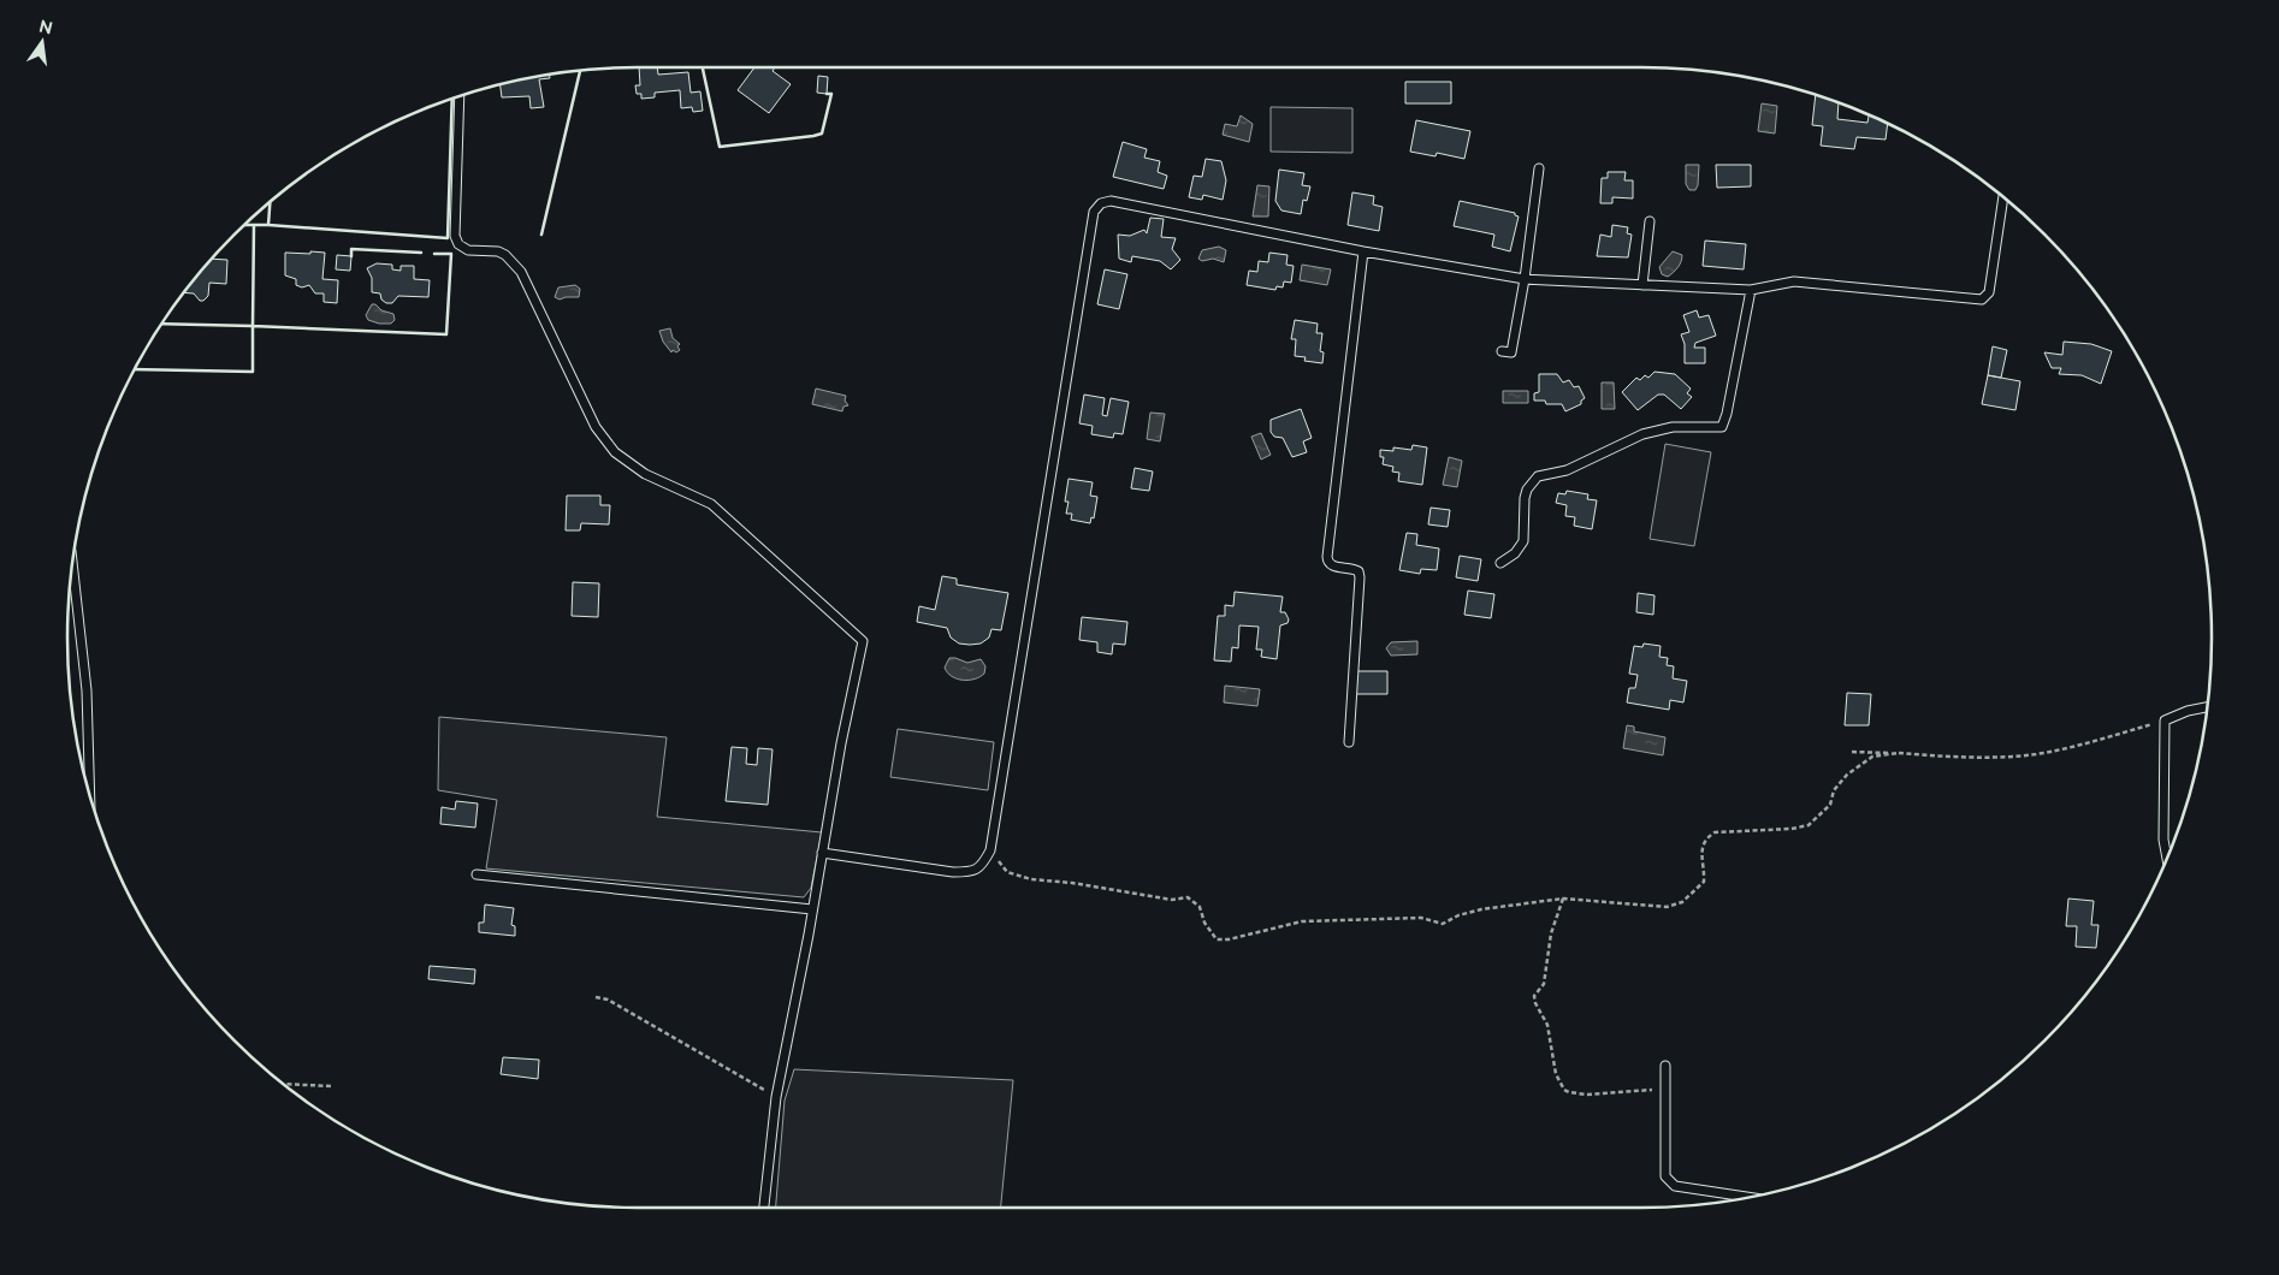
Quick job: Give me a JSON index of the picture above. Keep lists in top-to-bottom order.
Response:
{
  "north": "top"
}
